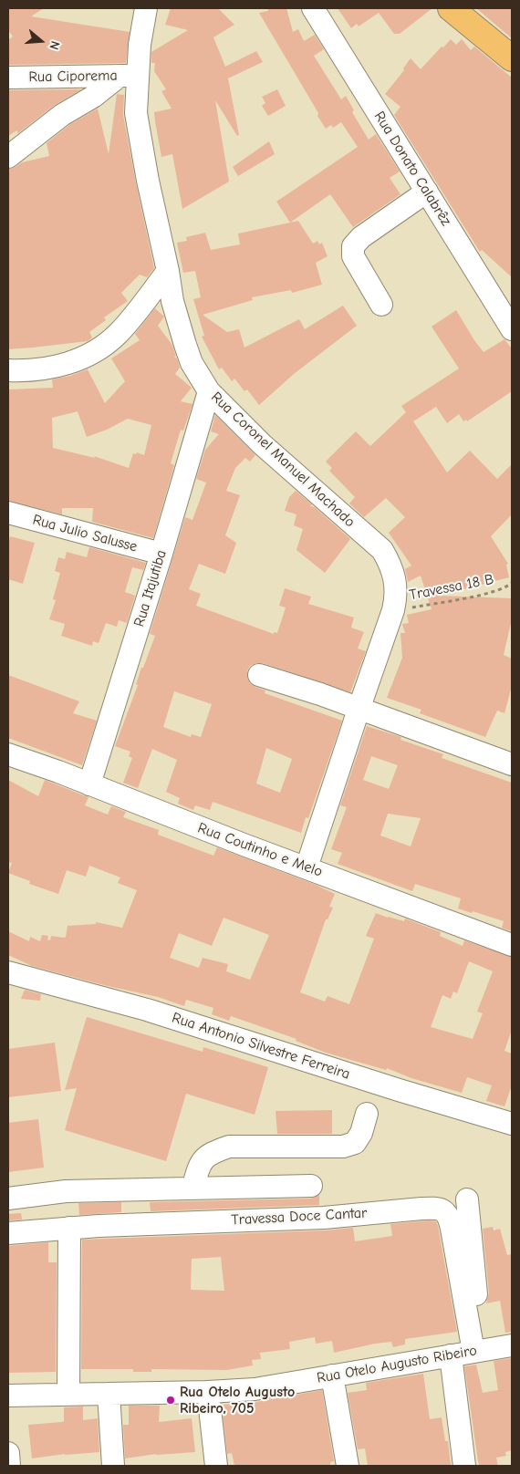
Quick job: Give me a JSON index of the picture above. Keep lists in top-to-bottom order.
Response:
{
  "streets": {
    "street": [
      "Rua Ciporema",
      "Rua Donato Calabrêz",
      "Rua Coronel Manuel Machado",
      "Rua Julio Salusse",
      "Rua Itajutiba",
      "Rua Coutinho e Melo",
      "Rua Antonio Silvestre Ferreira",
      "Travessa Doce Cantar",
      "Rua Otelo Augusto Ribeiro"
    ],
    "path": ["Travessa 18 B"]
  },
  "crossings": [
    ["Rua Ciporema", "Rua Coronel Manuel Machado"],
    ["Rua Coronel Manuel Machado", "Travessa 18 B"],
    ["Rua Coronel Manuel Machado", "Rua Itajutiba"],
    ["Rua Coronel Manuel Machado", "Rua Coutinho e Melo"],
    ["Rua Julio Salusse", "Rua Itajutiba"],
    ["Rua Itajutiba", "Rua Coutinho e Melo"],
    ["Travessa Doce Cantar", "Rua Otelo Augusto Ribeiro"]
  ],
  "places": ["Rua Otelo Augusto Ribeiro, 705"],
  "north": "right"
}
